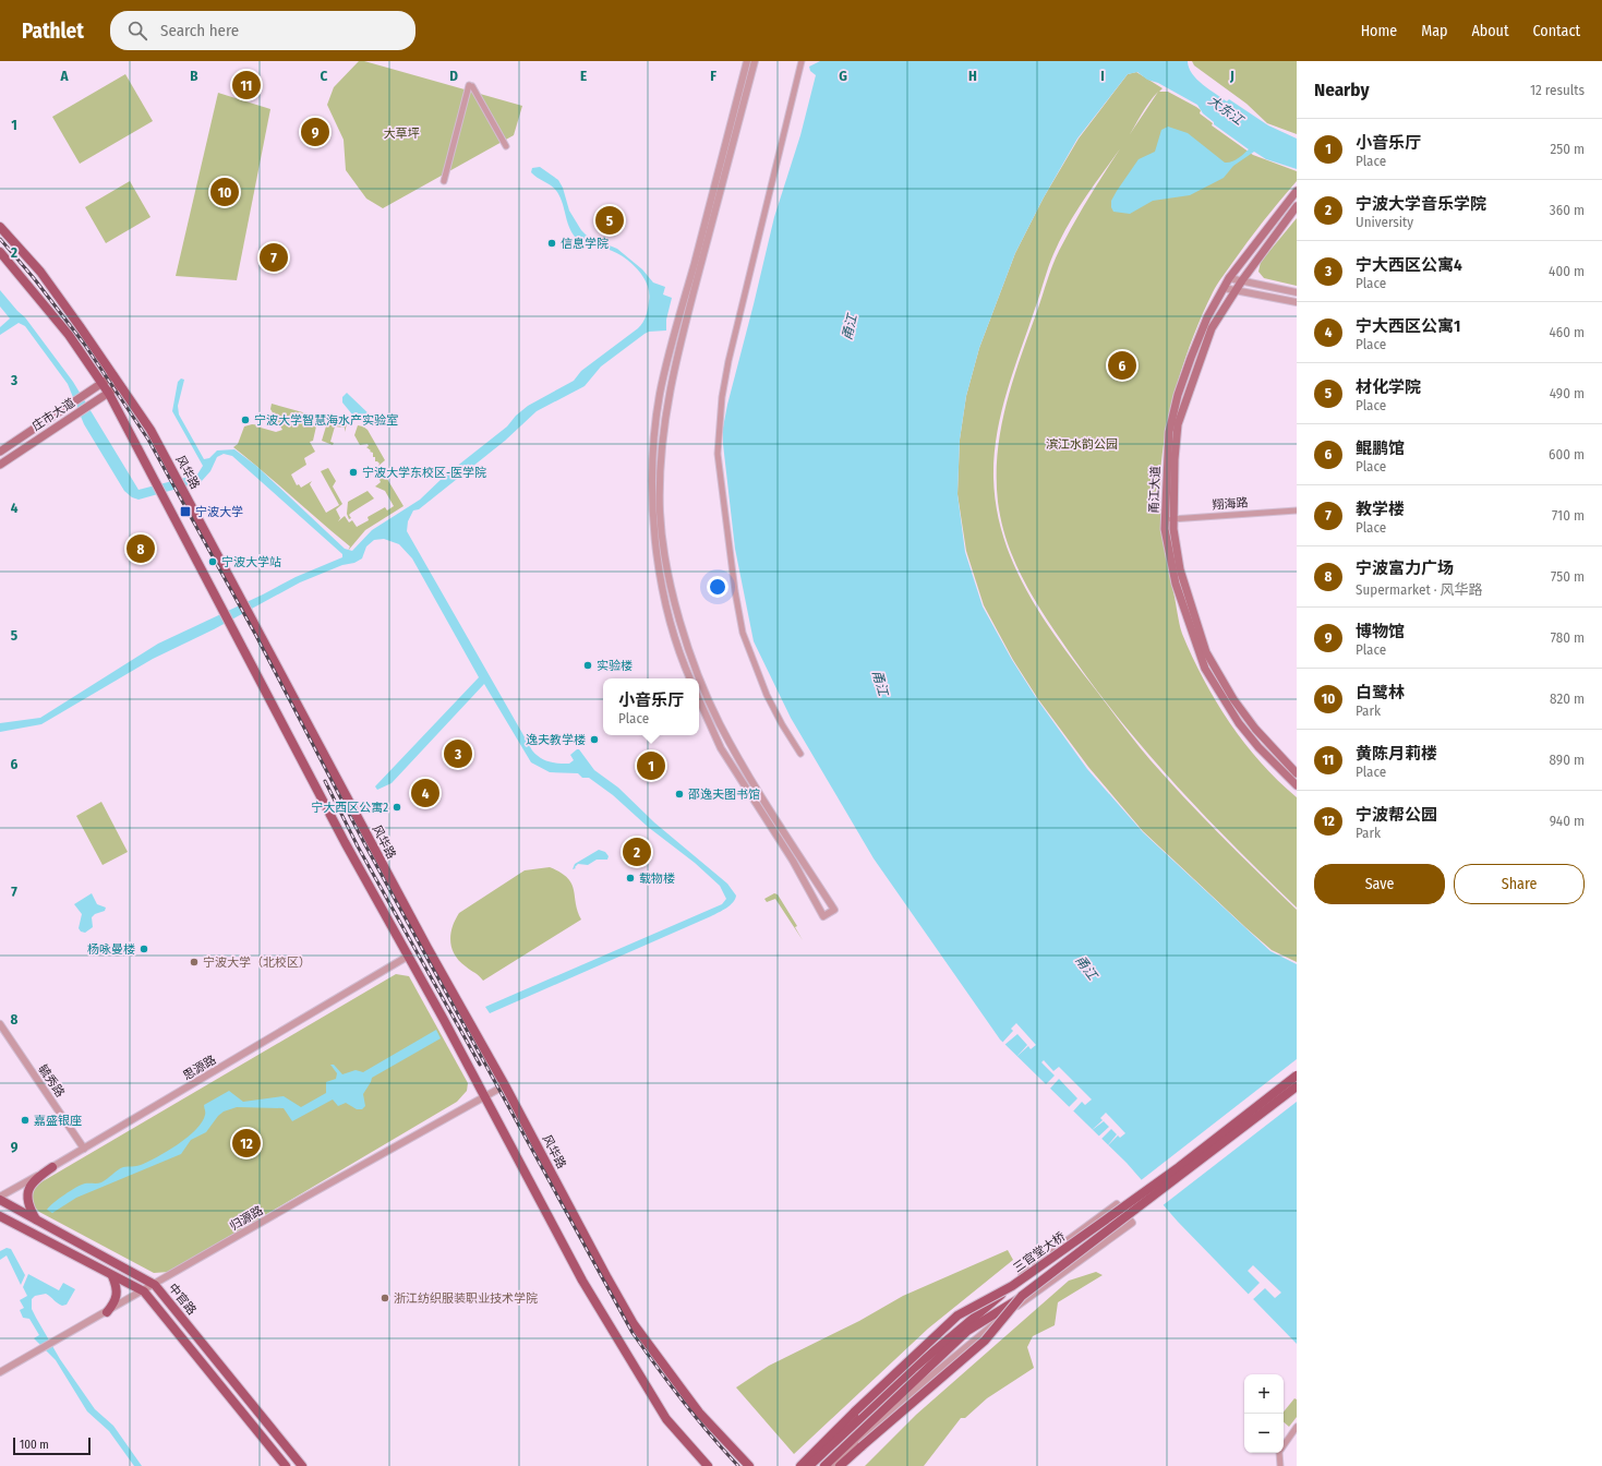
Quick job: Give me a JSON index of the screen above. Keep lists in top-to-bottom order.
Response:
{
  "streets": {
    "main road": [
      "庄市大道",
      "风华路",
      "甬江大道",
      "三官堂大桥",
      "中官路"
    ],
    "street": [
      "翔海路",
      "思源路",
      "毓秀路",
      "归源路"
    ]
  },
  "crossings": [
    ["庄市大道", "风华路"],
    ["风华路", "归源路"],
    ["甬江大道", "翔海路"],
    ["思源路", "毓秀路"],
    ["归源路", "中官路"]
  ],
  "water": ["大东江", "甬江"],
  "parks": ["大草坪", "滨江水韵公园"],
  "places": {
    "other": [
      "信息学院",
      "宁波大学智慧海水产实验室",
      "宁波大学东校区-医学院",
      "宁波大学站",
      "实验楼",
      "逸夫教学楼",
      "邵逸夫图书馆",
      "宁大西区公寓2",
      "载物楼",
      "杨咏曼楼",
      "宁波大学（北校区）",
      "嘉盛银座",
      "浙江纺织服装职业技术学院"
    ],
    "transit": ["宁波大学"]
  },
  "scale_bar": "100 m",
  "page": {
    "header": "Pathlet",
    "search": "Search here",
    "nav": [
      "Home",
      "Map",
      "About",
      "Contact"
    ],
    "heading": ["Nearby", "12 results"],
    "pins": [
      "11",
      "9",
      "10",
      "5",
      "7",
      "6",
      "8",
      "3",
      "1",
      "4",
      "2",
      "12"
    ],
    "list": [
      {
        "mark": "1",
        "name": "小音乐厅",
        "note": "Place",
        "value": "250 m"
      },
      {
        "mark": "2",
        "name": "宁波大学音乐学院",
        "note": "University",
        "value": "360 m"
      },
      {
        "mark": "3",
        "name": "宁大西区公寓4",
        "note": "Place",
        "value": "400 m"
      },
      {
        "mark": "4",
        "name": "宁大西区公寓1",
        "note": "Place",
        "value": "460 m"
      },
      {
        "mark": "5",
        "name": "材化学院",
        "note": "Place",
        "value": "490 m"
      },
      {
        "mark": "6",
        "name": "鲲鹏馆",
        "note": "Place",
        "value": "600 m"
      },
      {
        "mark": "7",
        "name": "教学楼",
        "note": "Place",
        "value": "710 m"
      },
      {
        "mark": "8",
        "name": "宁波富力广场",
        "note": "Supermarket · 风华路",
        "value": "750 m"
      },
      {
        "mark": "9",
        "name": "博物馆",
        "note": "Place",
        "value": "780 m"
      },
      {
        "mark": "10",
        "name": "白鹭林",
        "note": "Park",
        "value": "820 m"
      },
      {
        "mark": "11",
        "name": "黄陈月莉楼",
        "note": "Place",
        "value": "890 m"
      },
      {
        "mark": "12",
        "name": "宁波帮公园",
        "note": "Park",
        "value": "940 m"
      }
    ],
    "popup": ["小音乐厅", "Place"],
    "buttons": ["Save", "Share"],
    "map_buttons": ["+", "−"],
    "scale": "100 m"
  },
  "grid": {
    "columns": [
      "A",
      "B",
      "C",
      "D",
      "E",
      "F",
      "G",
      "H",
      "I",
      "J"
    ],
    "rows": [
      "1",
      "2",
      "3",
      "4",
      "5",
      "6",
      "7",
      "8",
      "9"
    ]
  }
}
